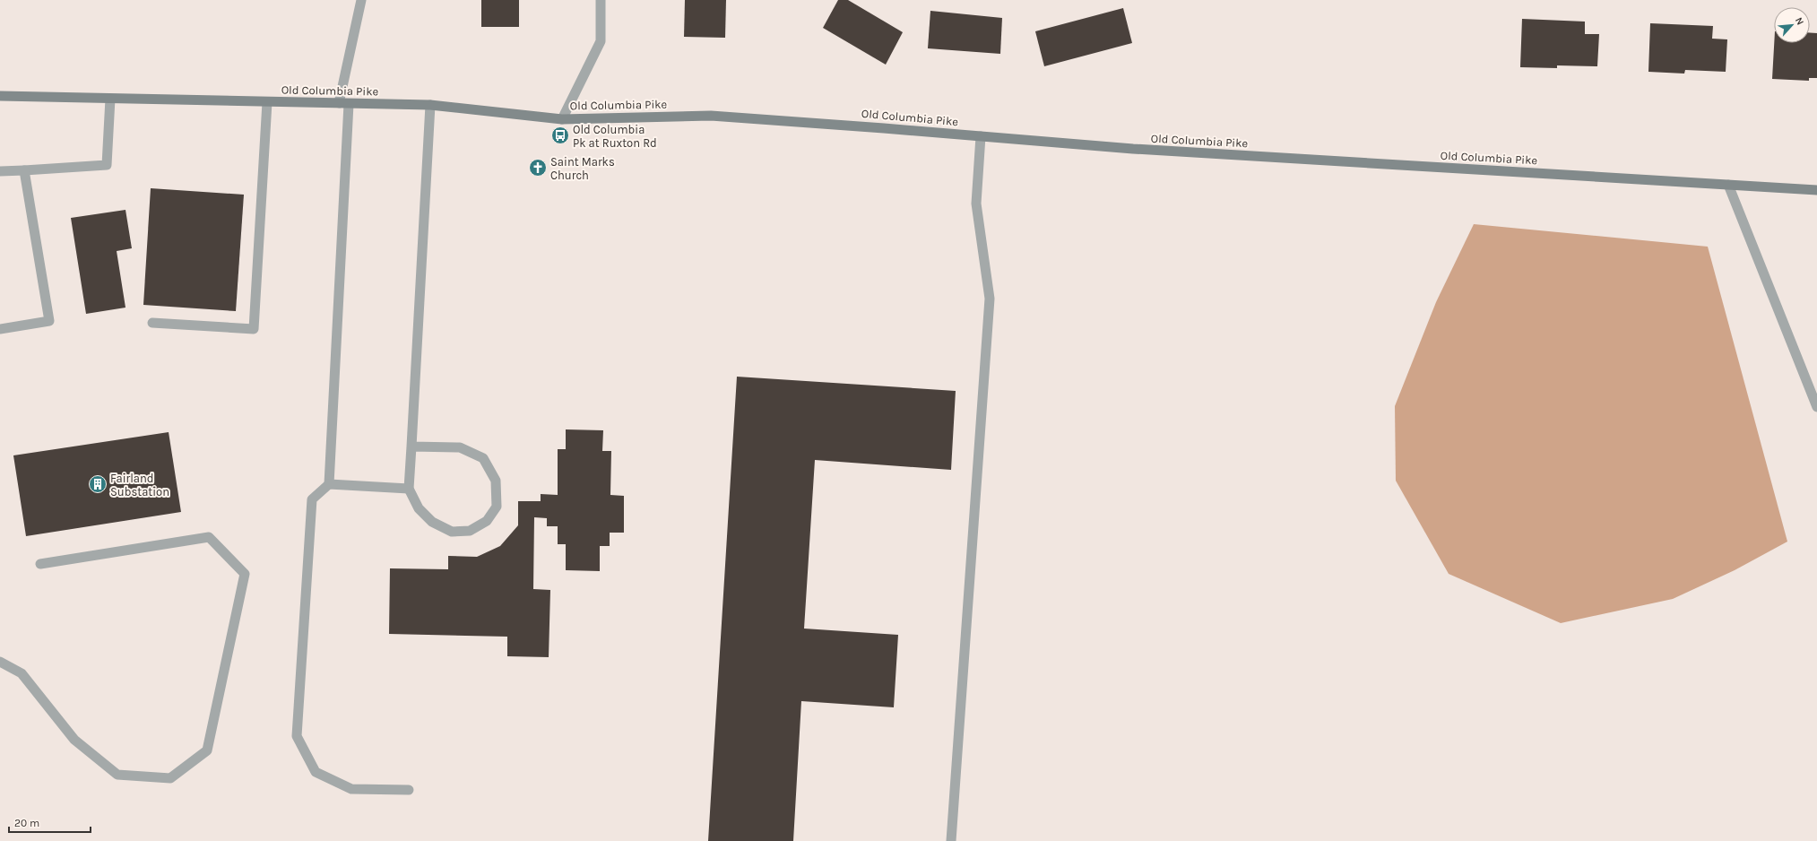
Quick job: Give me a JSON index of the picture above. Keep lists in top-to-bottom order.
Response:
{
  "streets": {
    "main road": ["Old Columbia Pike"]
  },
  "places": {
    "bus stop": ["Old Columbia Pk at Ruxton Rd"],
    "church": ["Saint Marks Church"],
    "building": ["Fairland Substation"]
  },
  "scale_bar": "20 m",
  "north": "top right"
}
